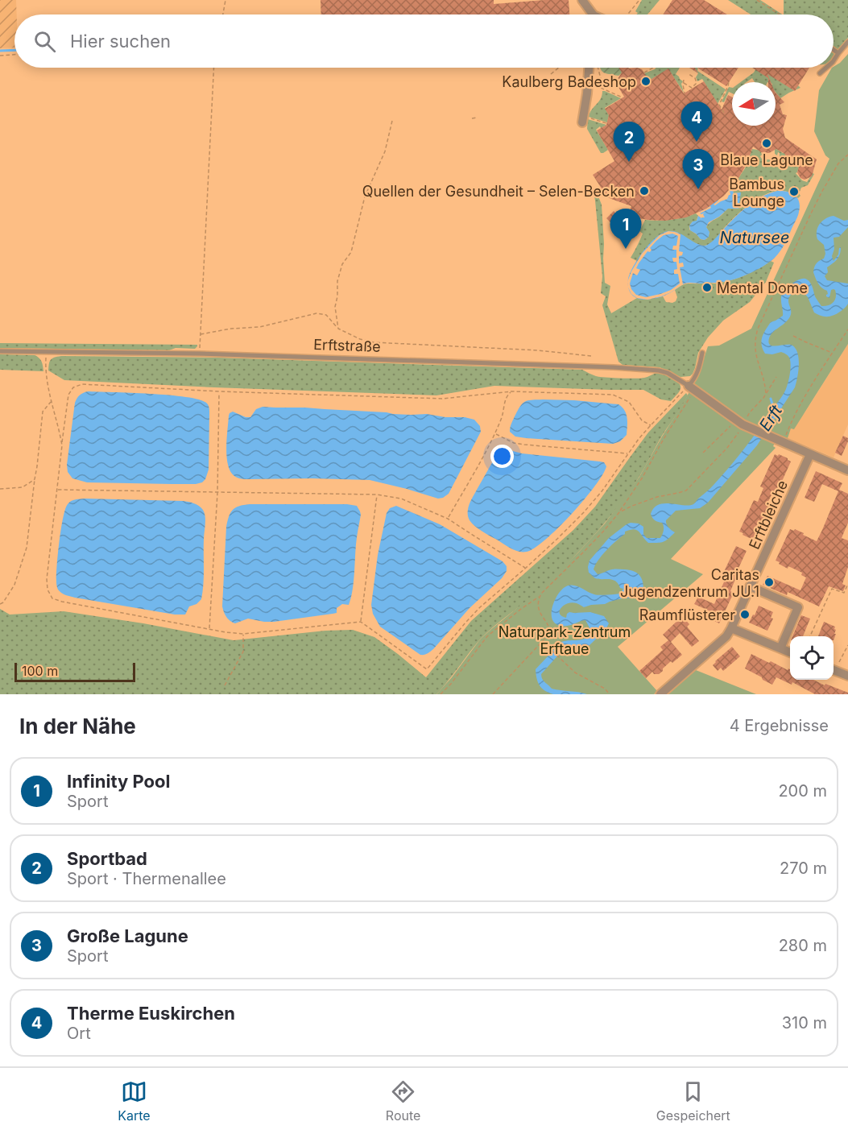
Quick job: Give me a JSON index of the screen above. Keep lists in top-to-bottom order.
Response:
{
  "streets": {
    "street": ["Erftstraße", "Erftbleiche"]
  },
  "crossings": [
    ["Erftstraße", "Erftbleiche"]
  ],
  "water": ["Natursee", "Erft"],
  "parks": ["Naturpark-Zentrum Erftaue"],
  "places": [
    "Kaulberg Badeshop",
    "Blaue Lagune",
    "Quellen der Gesundheit – Selen-Becken",
    "Bambus Lounge",
    "Mental Dome",
    "Caritas Jugendzentrum JU.1",
    "Raumflüsterer"
  ],
  "scale_bar": "100 m",
  "north": "left",
  "page": {
    "search": "Hier suchen",
    "pins": [
      "4",
      "2",
      "3",
      "1"
    ],
    "scale": "100 m",
    "heading": ["In der Nähe", "4 Ergebnisse"],
    "list": [
      {
        "mark": "1",
        "name": "Infinity Pool",
        "note": "Sport",
        "value": "200 m"
      },
      {
        "mark": "2",
        "name": "Sportbad",
        "note": "Sport · Thermenallee",
        "value": "270 m"
      },
      {
        "mark": "3",
        "name": "Große Lagune",
        "note": "Sport",
        "value": "280 m"
      },
      {
        "mark": "4",
        "name": "Therme Euskirchen",
        "note": "Ort",
        "value": "310 m"
      }
    ],
    "nav": ["Karte", "Route", "Gespeichert"]
  }
}
